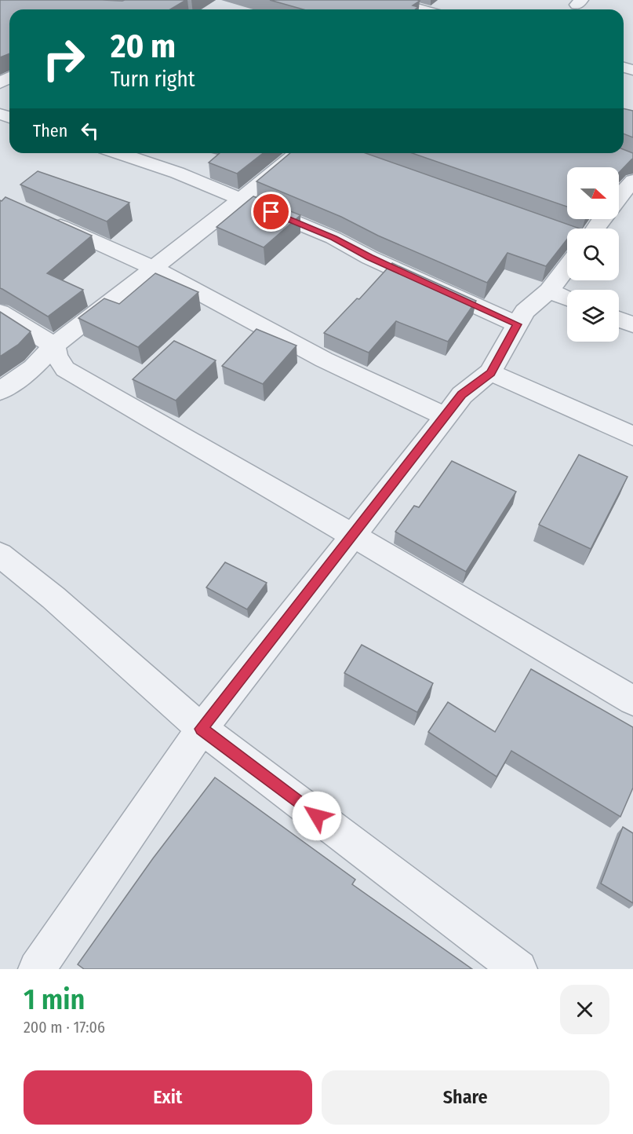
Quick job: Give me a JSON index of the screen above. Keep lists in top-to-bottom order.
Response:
{
  "north": "right",
  "page": {
    "turn": ["20 m", "Turn right"],
    "then": "Then",
    "heading": ["1 min", "200 m · 17:06"],
    "buttons": ["Exit", "Share"]
  }
}
